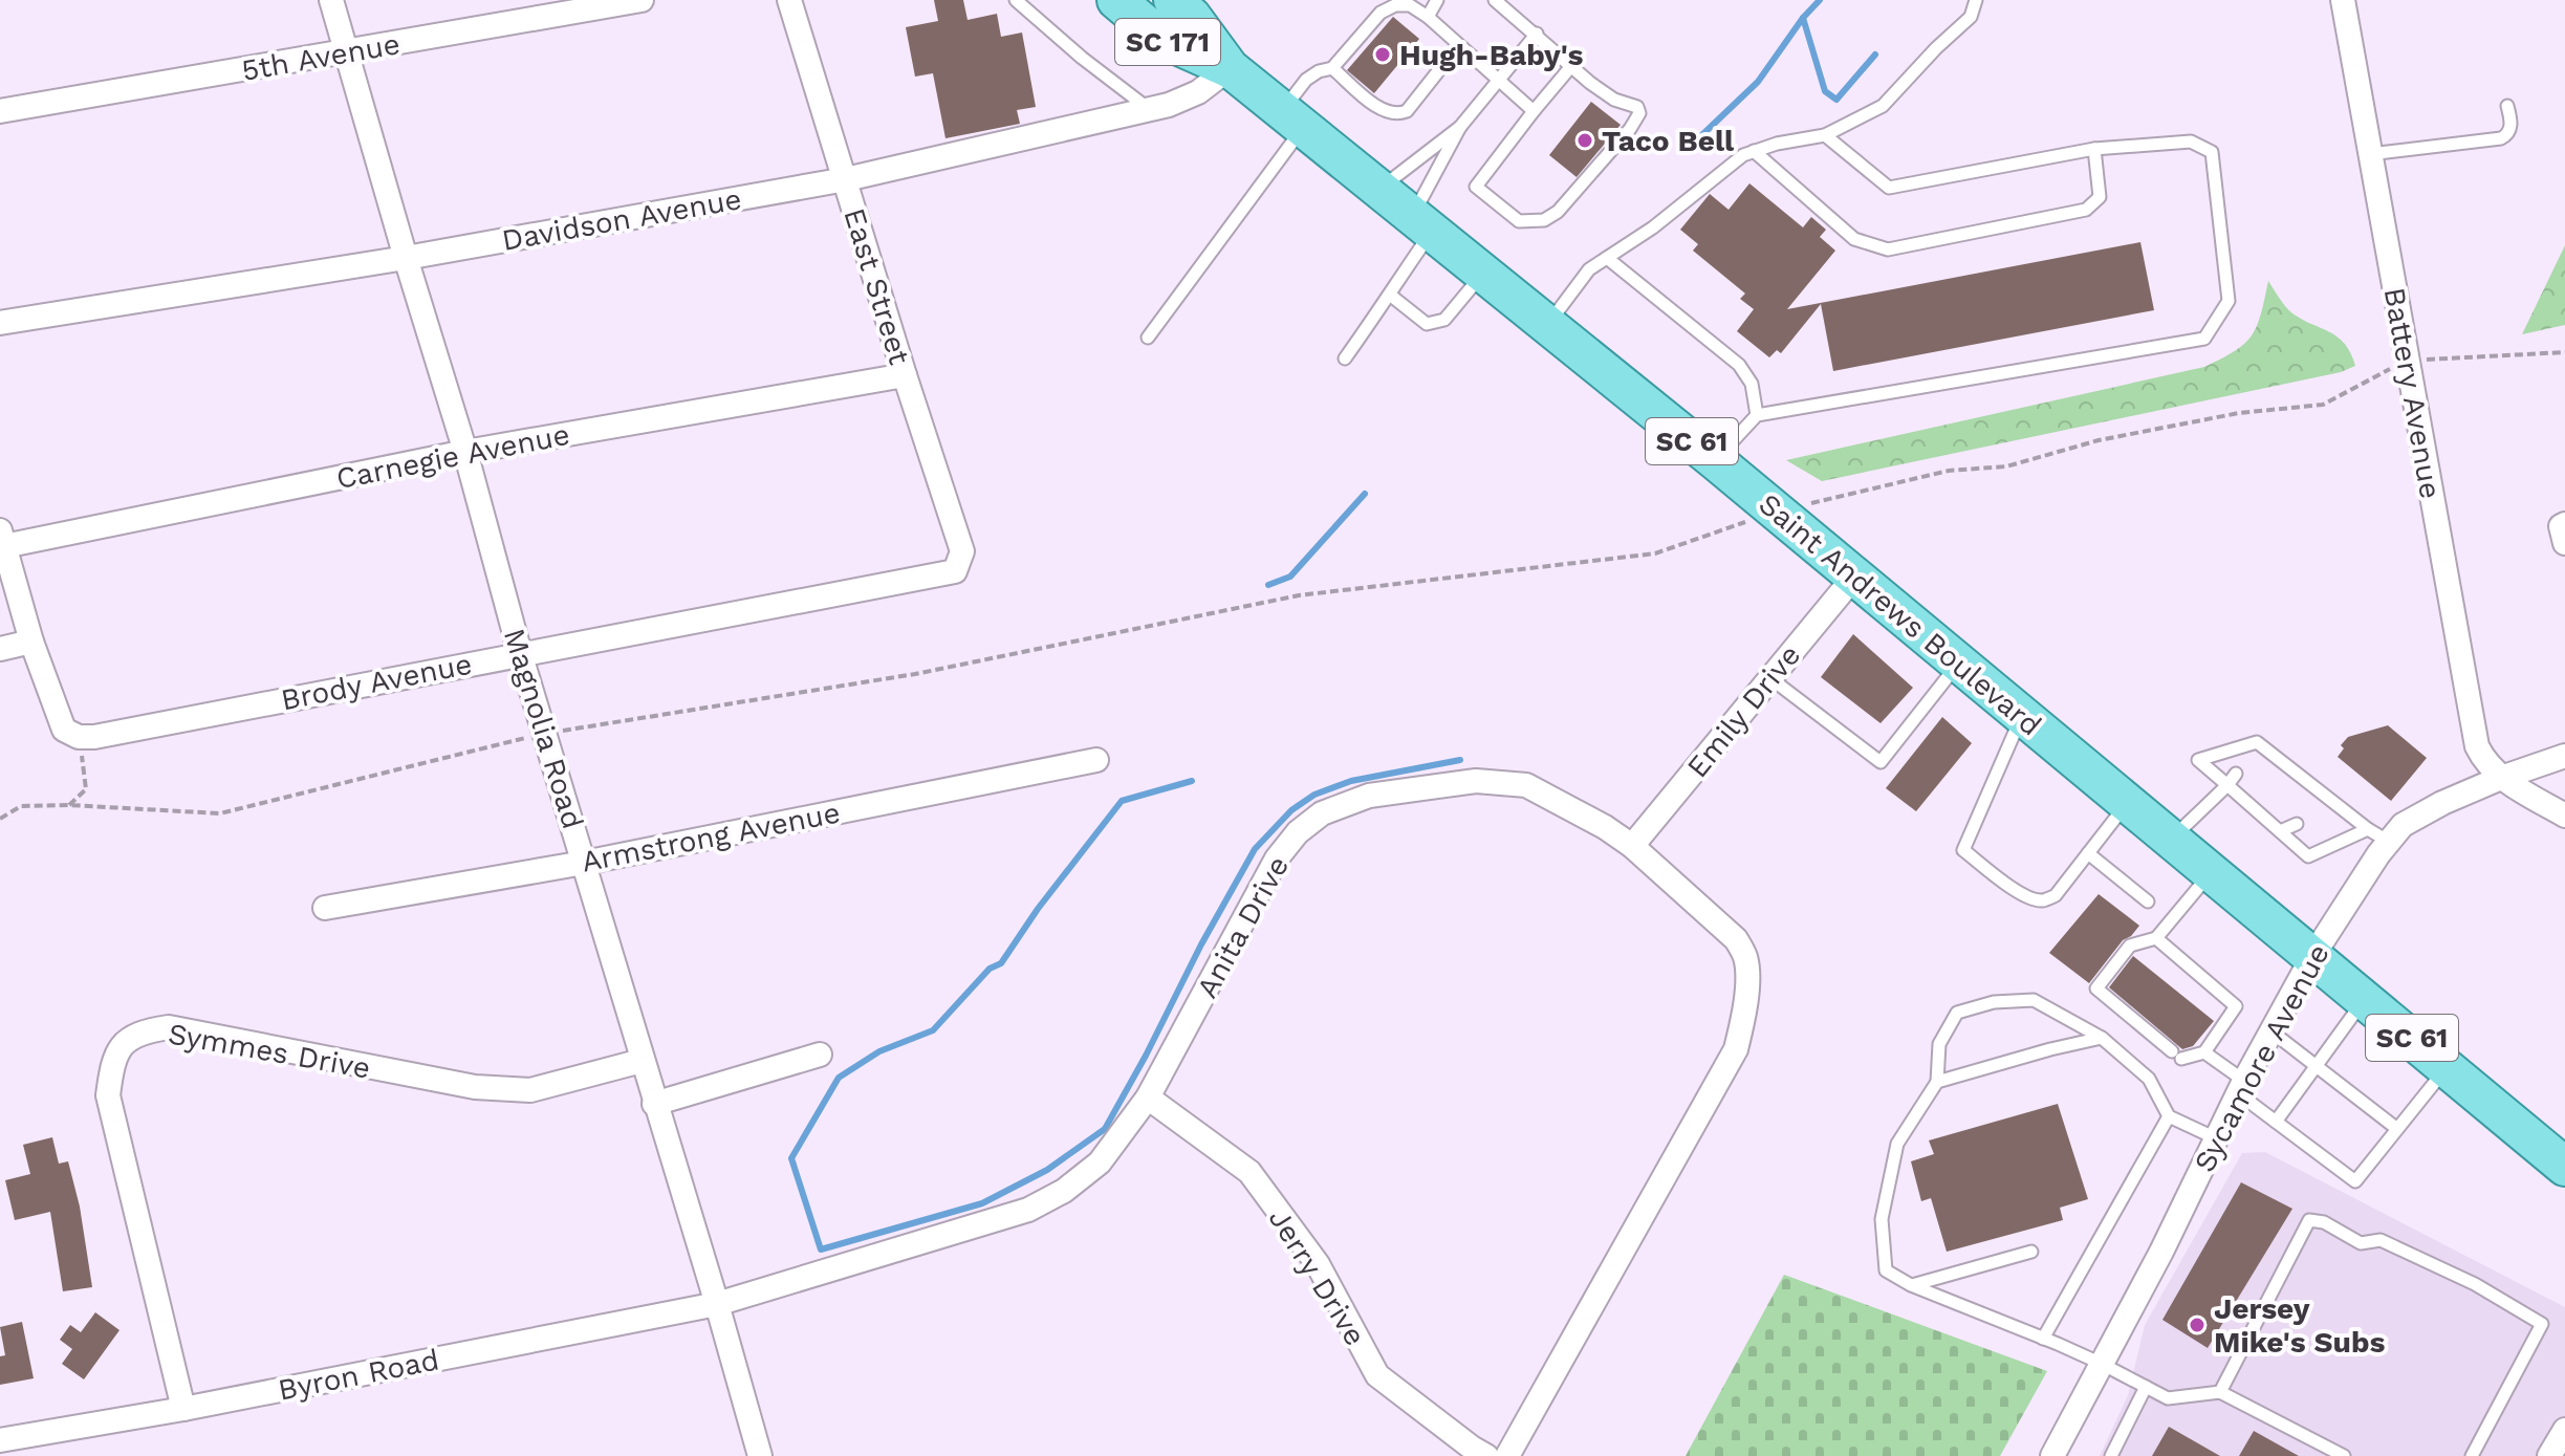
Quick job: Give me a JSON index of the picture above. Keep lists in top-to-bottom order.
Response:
{
  "streets": {
    "main road": ["SC 171", "SC 61", "Saint Andrews Boulevard"],
    "street": [
      "5th Avenue",
      "Davidson Avenue",
      "East Street",
      "Battery Avenue",
      "Carnegie Avenue",
      "Brody Avenue",
      "Emily Drive",
      "Magnolia Road",
      "Armstrong Avenue",
      "Anita Drive",
      "Symmes Drive",
      "Sycamore Avenue",
      "Jerry Drive",
      "Byron Road"
    ]
  },
  "crossings": [
    ["5th Avenue", "Magnolia Road"],
    ["Davidson Avenue", "East Street"],
    ["Davidson Avenue", "Saint Andrews Boulevard"],
    ["Davidson Avenue", "Magnolia Road"],
    ["East Street", "Carnegie Avenue"],
    ["East Street", "Brody Avenue"],
    ["Battery Avenue", "Sycamore Avenue"],
    ["Carnegie Avenue", "Magnolia Road"],
    ["Saint Andrews Boulevard", "Emily Drive"],
    ["Saint Andrews Boulevard", "Sycamore Avenue"],
    ["Brody Avenue", "Magnolia Road"],
    ["Emily Drive", "Anita Drive"],
    ["Magnolia Road", "Armstrong Avenue"],
    ["Magnolia Road", "Anita Drive"],
    ["Magnolia Road", "Symmes Drive"],
    ["Magnolia Road", "Byron Road"],
    ["Anita Drive", "Jerry Drive"],
    ["Anita Drive", "Byron Road"],
    ["Symmes Drive", "Byron Road"]
  ],
  "places": ["Hugh-Baby's", "Taco Bell", "Jersey Mike's Subs"]
}
